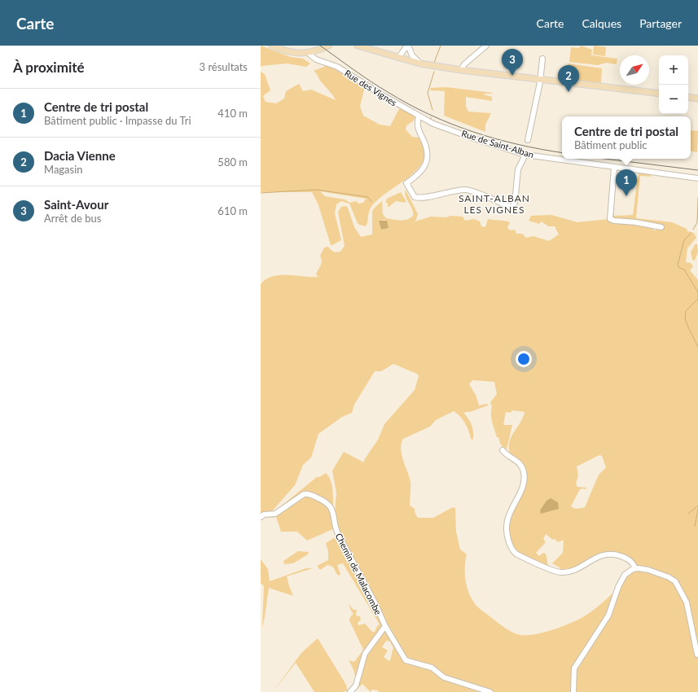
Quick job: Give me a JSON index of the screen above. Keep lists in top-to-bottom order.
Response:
{
  "streets": {
    "street": ["Rue des Vignes", "Rue de Saint-Alban", "Chemin de Malacombe"]
  },
  "crossings": [
    ["Rue des Vignes", "Rue de Saint-Alban"]
  ],
  "districts": ["SAINT-ALBAN LES VIGNES"],
  "north": "top right",
  "page": {
    "header": "Carte",
    "nav": ["Carte", "Calques", "Partager"],
    "heading": ["À proximité", "3 résultats"],
    "pins": ["3", "2", "1"],
    "map_buttons": ["+", "−"],
    "list": [
      {
        "mark": "1",
        "name": "Centre de tri postal",
        "note": "Bâtiment public · Impasse du Tri",
        "value": "410 m"
      },
      {
        "mark": "2",
        "name": "Dacia Vienne",
        "note": "Magasin",
        "value": "580 m"
      },
      {
        "mark": "3",
        "name": "Saint-Avour",
        "note": "Arrêt de bus",
        "value": "610 m"
      }
    ],
    "popup": ["Centre de tri postal", "Bâtiment public"]
  }
}
